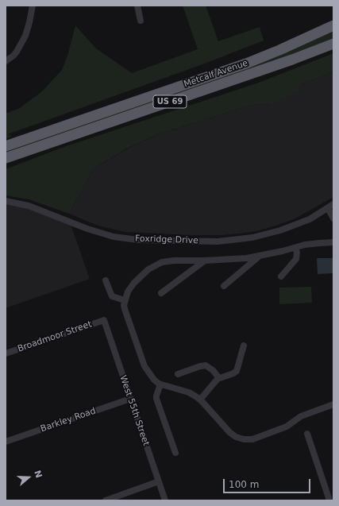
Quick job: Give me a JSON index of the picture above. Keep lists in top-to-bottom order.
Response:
{
  "streets": {
    "highway": ["Metcalf Avenue", "US 69"],
    "street": [
      "Foxridge Drive",
      "Broadmoor Street",
      "West 55th Street",
      "Barkley Road"
    ]
  },
  "crossings": [
    ["Broadmoor Street", "West 55th Street"],
    ["West 55th Street", "Barkley Road"]
  ],
  "scale_bar": "100 m",
  "north": "right"
}
